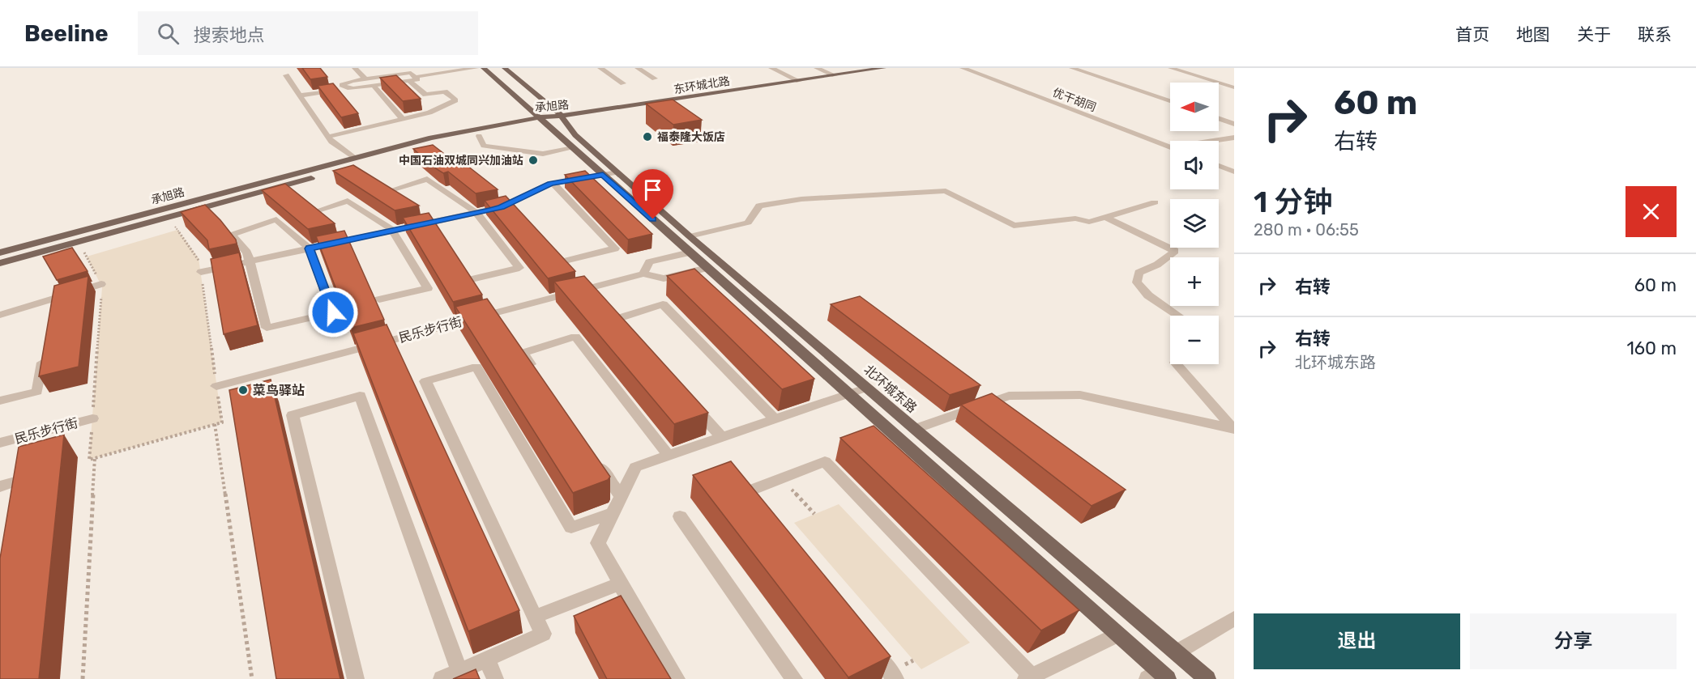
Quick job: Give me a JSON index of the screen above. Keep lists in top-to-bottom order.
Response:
{
  "streets": {
    "main road": ["东环城北路", "承旭路", "北环城东路"],
    "street": ["优干胡同", "民乐步行街"]
  },
  "crossings": [
    ["东环城北路", "承旭路"],
    ["承旭路", "北环城东路"]
  ],
  "places": ["福泰隆大饭店", "中国石油双城同兴加油站", "菜鸟驿站"],
  "north": "left",
  "page": {
    "header": "Beeline",
    "search": "搜索地点",
    "nav": [
      "首页",
      "地图",
      "关于",
      "联系"
    ],
    "turn": ["60 m", "右转"],
    "map_buttons": ["+", "−"],
    "heading": ["1 分钟", "280 m · 06:55"],
    "list": [
      {
        "name": "右转",
        "value": "60 m"
      },
      {
        "name": "右转",
        "note": "北环城东路",
        "value": "160 m"
      }
    ],
    "buttons": ["退出", "分享"]
  }
}
